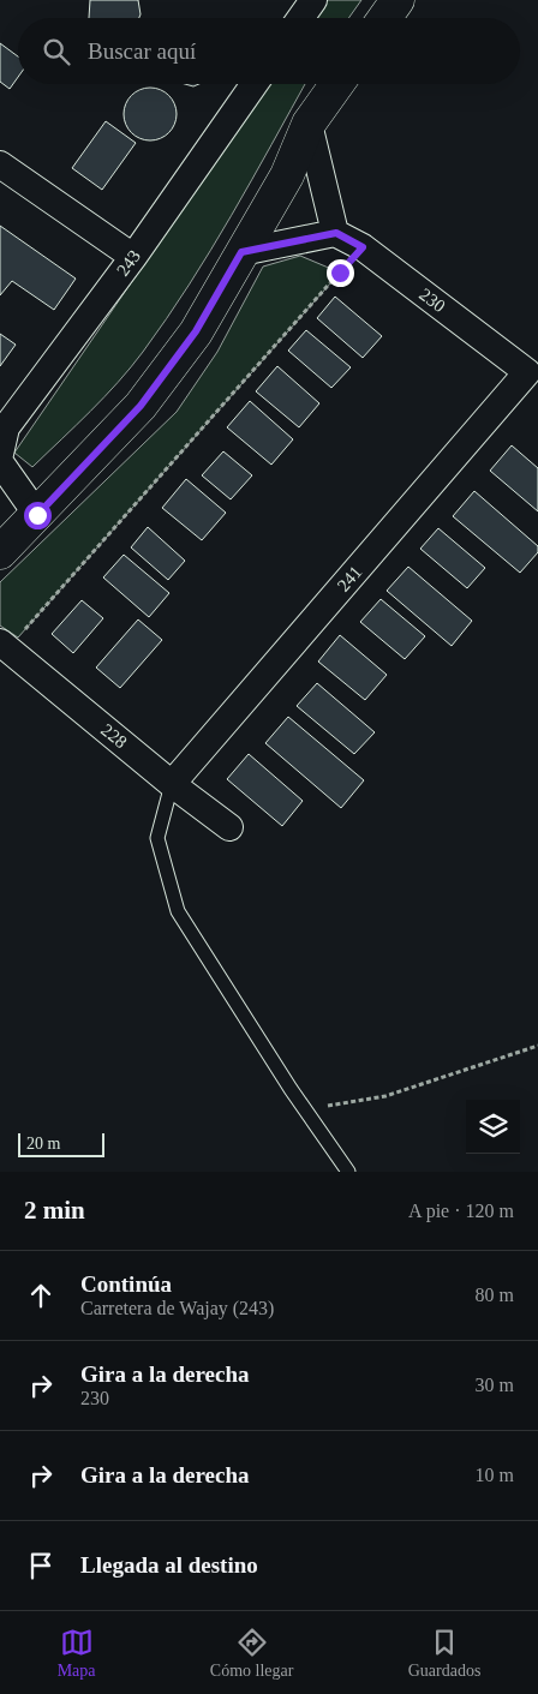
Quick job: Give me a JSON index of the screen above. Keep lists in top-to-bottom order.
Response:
{
  "streets": {
    "street": [
      "243",
      "230",
      "241",
      "228"
    ]
  },
  "crossings": [
    ["230", "241"],
    ["241", "228"]
  ],
  "scale_bar": "20 m",
  "page": {
    "search": "Buscar aquí",
    "scale": "20 m",
    "heading": ["2 min", "A pie · 120 m"],
    "list": [
      ["Continúa", "Carretera de Wajay (243)", "80 m"],
      ["Gira a la derecha", "230", "30 m"],
      ["Gira a la derecha", "10 m"],
      "Llegada al destino"
    ],
    "nav": ["Mapa", "Cómo llegar", "Guardados"]
  }
}
